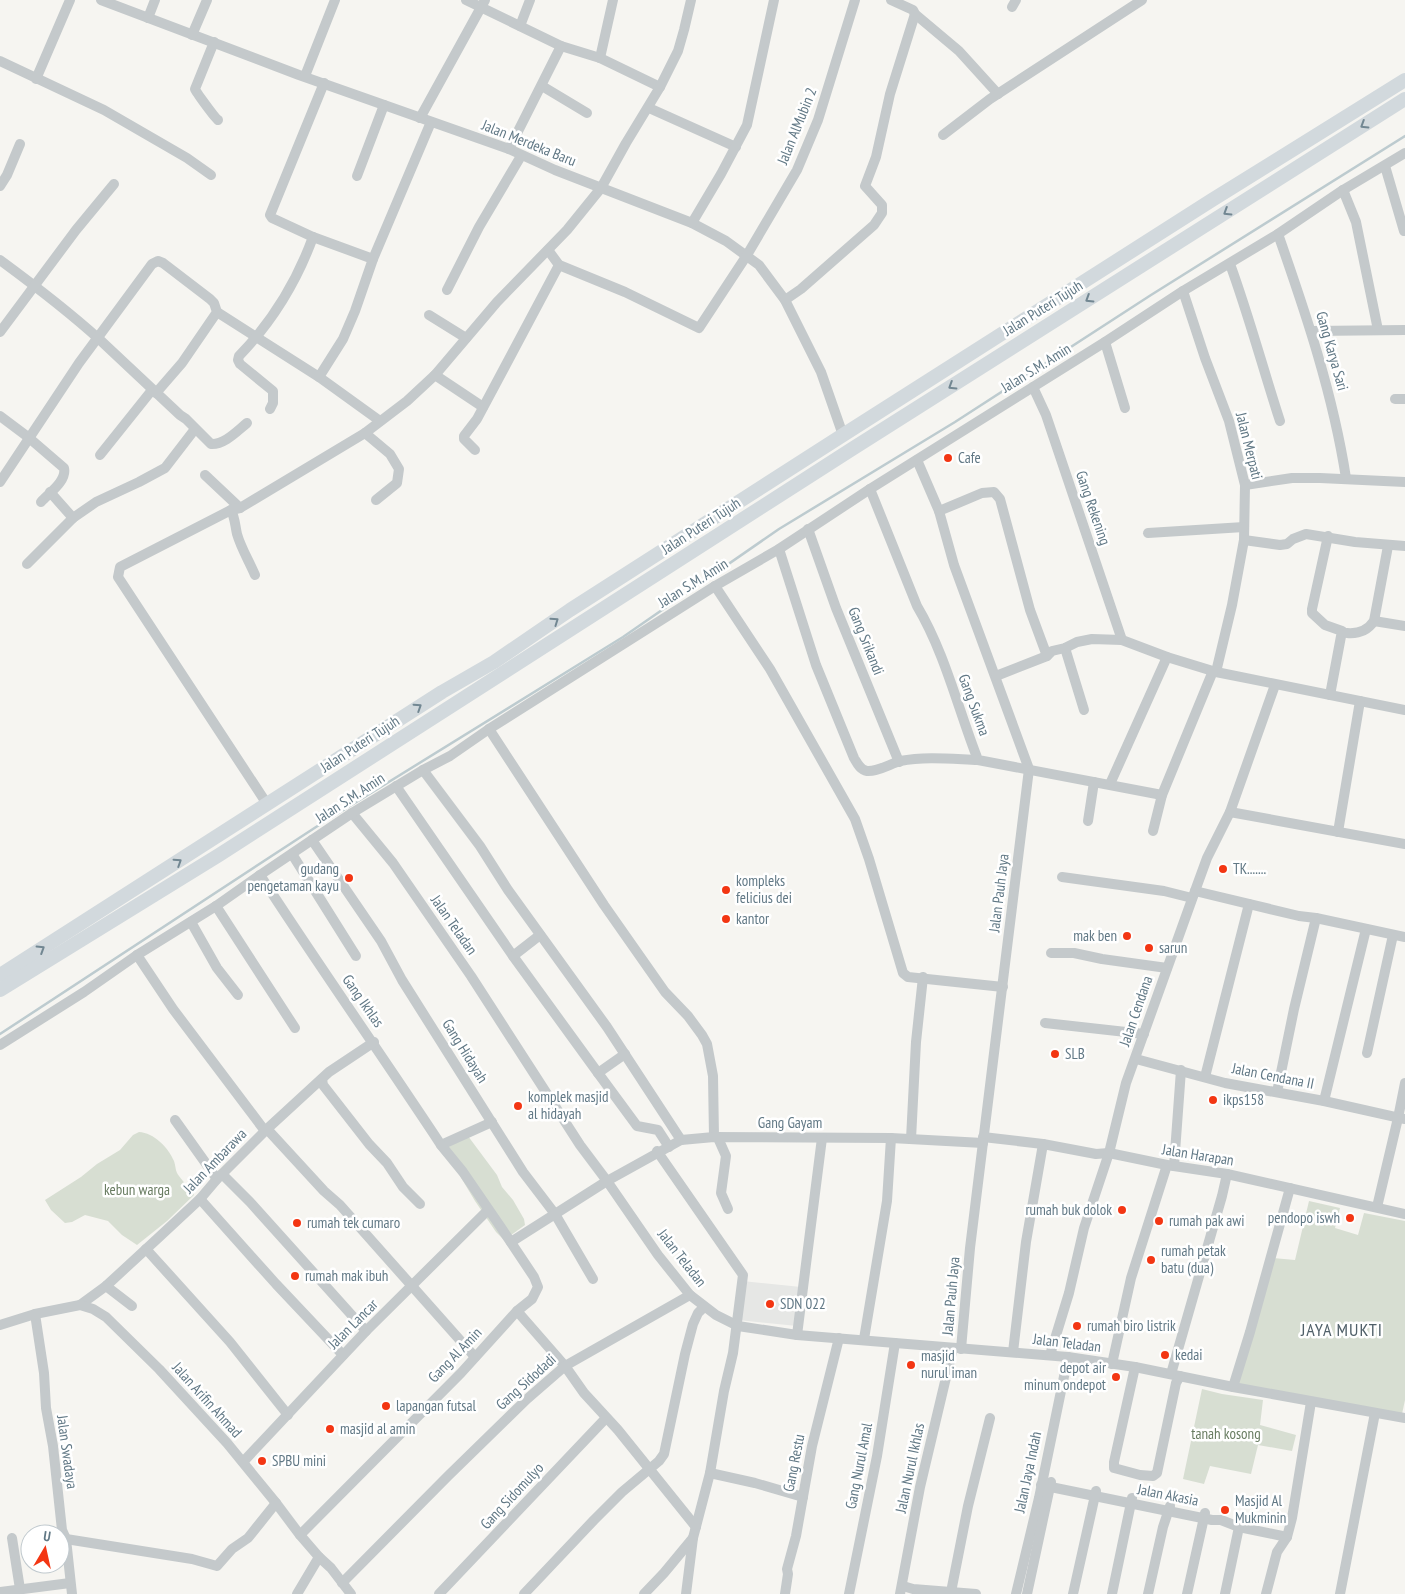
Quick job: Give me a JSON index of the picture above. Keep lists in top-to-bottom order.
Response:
{
  "streets": {
    "highway": ["Jalan Puteri Tujuh"],
    "street": [
      "Jalan AlMubin 2",
      "Jalan Merdeka Baru",
      "Gang Karya Sari",
      "Jalan S.M. Amin",
      "Jalan Merpati",
      "Gang Rekening",
      "Gang Srikandi",
      "Gang Sukma",
      "Jalan Pauh Jaya",
      "Jalan Teladan",
      "Gang Ikhlas",
      "Jalan Cendana",
      "Gang Hidayah",
      "Jalan Cendana II",
      "Gang Gayam",
      "Jalan Harapan",
      "Jalan Ambarawa",
      "Jalan Lancar",
      "Gang Al Amin",
      "Gang Sidodadi",
      "Jalan Arifin Ahmad",
      "Jalan Swadaya",
      "Gang Restu",
      "Gang Nurul Amal",
      "Jalan Nurul Ikhlas",
      "Jalan Jaya Indah",
      "Jalan Akasia",
      "Gang Sidomulyo"
    ]
  },
  "crossings": [
    ["Jalan AlMubin 2", "Jalan Merdeka Baru"],
    ["Jalan Merdeka Baru", "Jalan Puteri Tujuh"],
    ["Gang Karya Sari", "Jalan S.M. Amin"],
    ["Jalan S.M. Amin", "Jalan Merpati"],
    ["Jalan S.M. Amin", "Gang Rekening"],
    ["Jalan S.M. Amin", "Gang Srikandi"],
    ["Jalan S.M. Amin", "Gang Sukma"],
    ["Jalan S.M. Amin", "Jalan Pauh Jaya"],
    ["Jalan S.M. Amin", "Jalan Teladan"],
    ["Jalan S.M. Amin", "Gang Ikhlas"],
    ["Jalan S.M. Amin", "Gang Hidayah"],
    ["Jalan Merpati", "Gang Sukma"],
    ["Gang Sukma", "Jalan Pauh Jaya"],
    ["Jalan Pauh Jaya", "Jalan Teladan"],
    ["Jalan Pauh Jaya", "Gang Gayam"],
    ["Jalan Pauh Jaya", "Jalan Harapan"],
    ["Jalan Pauh Jaya", "Jalan Nurul Ikhlas"],
    ["Jalan Teladan", "Jalan Cendana"],
    ["Jalan Teladan", "Gang Gayam"],
    ["Jalan Teladan", "Gang Sidodadi"],
    ["Jalan Teladan", "Gang Restu"],
    ["Jalan Teladan", "Gang Nurul Amal"],
    ["Jalan Teladan", "Jalan Nurul Ikhlas"],
    ["Jalan Teladan", "Jalan Jaya Indah"],
    ["Gang Ikhlas", "Gang Gayam"],
    ["Gang Ikhlas", "Jalan Ambarawa"],
    ["Gang Ikhlas", "Jalan Lancar"],
    ["Gang Ikhlas", "Gang Al Amin"],
    ["Jalan Cendana", "Jalan Cendana II"],
    ["Jalan Cendana", "Jalan Harapan"],
    ["Gang Hidayah", "Gang Gayam"],
    ["Gang Gayam", "Jalan Harapan"],
    ["Jalan Ambarawa", "Jalan Arifin Ahmad"],
    ["Jalan Lancar", "Jalan Arifin Ahmad"],
    ["Gang Al Amin", "Jalan Arifin Ahmad"],
    ["Gang Sidodadi", "Jalan Arifin Ahmad"],
    ["Jalan Jaya Indah", "Jalan Akasia"]
  ],
  "districts": ["JAYA MUKTI"],
  "parks": ["kebun warga", "tanah kosong"],
  "places": [
    "Cafe",
    "TK.......",
    "gudang pengetaman kayu",
    "kompleks felicius dei",
    "kantor",
    "mak ben",
    "sarun",
    "SLB",
    "ikps158",
    "komplek masjid al hidayah",
    "rumah buk dolok",
    "pendopo iswh",
    "rumah pak awi",
    "rumah tek cumaro",
    "rumah petak batu (dua)",
    "rumah mak ibuh",
    "SDN 022",
    "rumah biro listrik",
    "kedai",
    "masjid nurul iman",
    "depot air minum ondepot",
    "lapangan futsal",
    "masjid al amin",
    "SPBU mini",
    "Masjid Al Mukminin"
  ],
  "north": "top"
}
